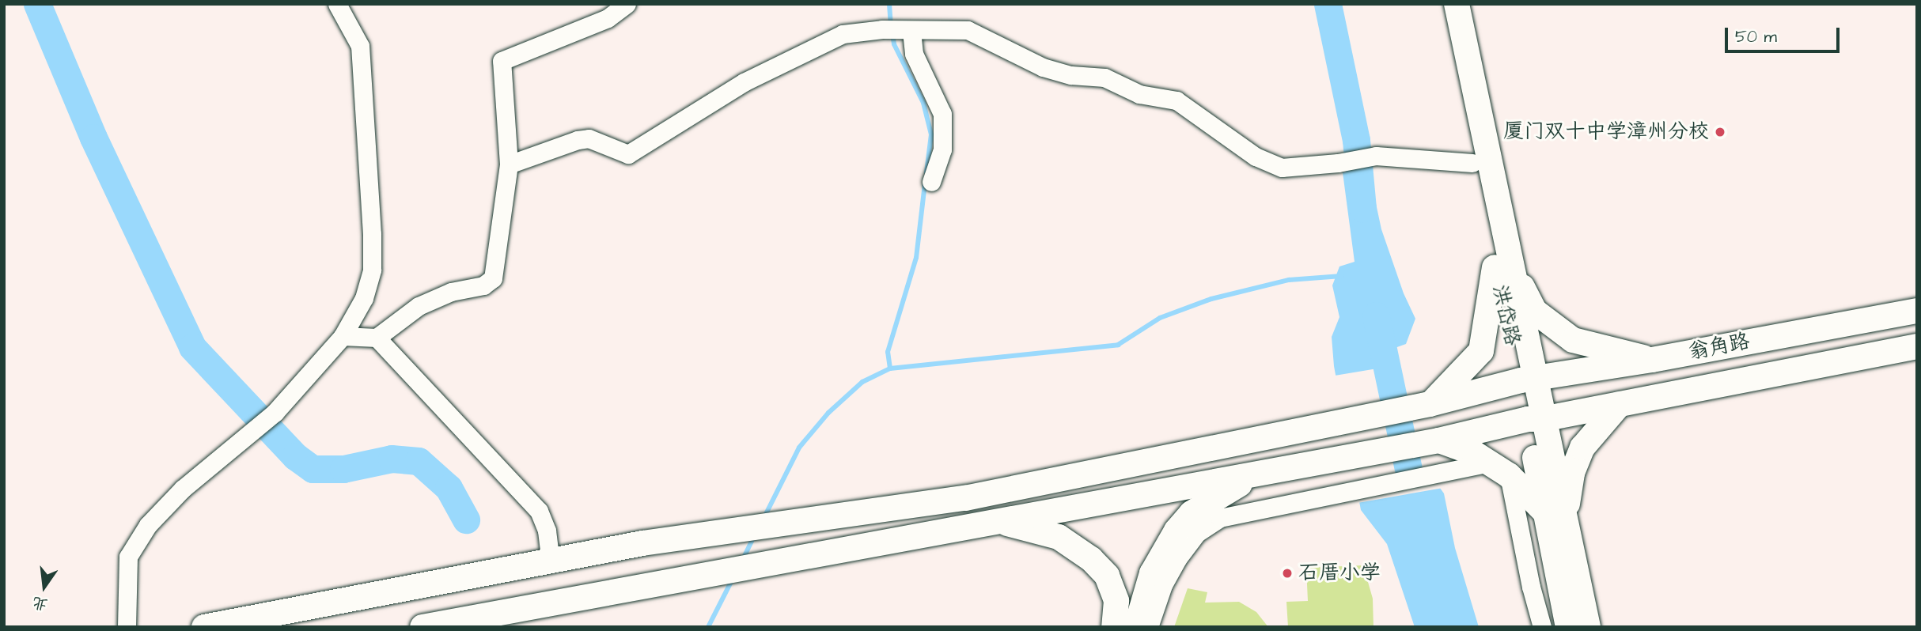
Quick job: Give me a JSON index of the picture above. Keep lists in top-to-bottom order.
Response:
{
  "streets": {
    "main road": ["洪岱路", "翁角路"]
  },
  "places": ["厦门双十中学漳州分校", "石厝小学"],
  "scale_bar": "50 m",
  "north": "bottom"
}
